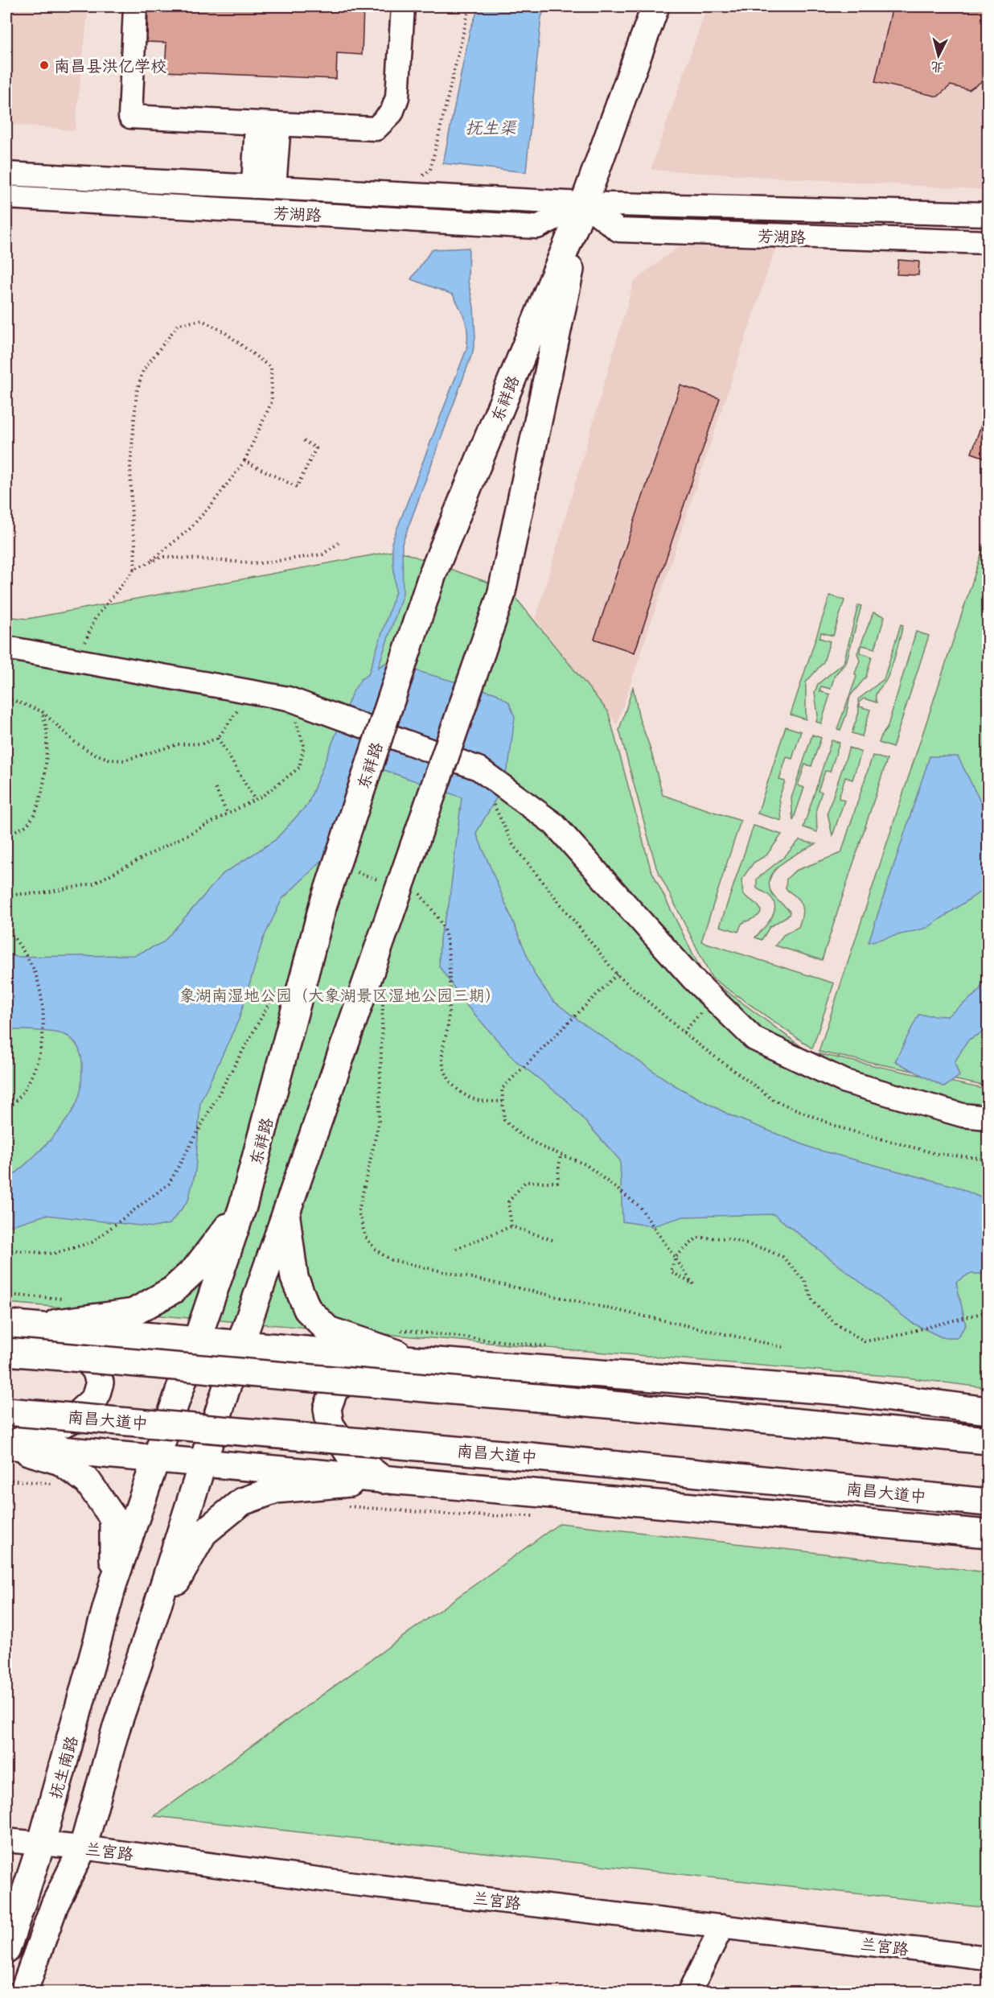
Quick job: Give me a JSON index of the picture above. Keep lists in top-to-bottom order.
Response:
{
  "streets": {
    "main road": ["东祥路", "南昌大道中", "抚生南路"],
    "street": ["芳湖路", "兰宫路"]
  },
  "crossings": [
    ["芳湖路", "东祥路"],
    ["东祥路", "抚生南路"],
    ["抚生南路", "兰宫路"]
  ],
  "water": ["抚生渠"],
  "parks": ["象湖南湿地公园（大象湖景区湿地公园三期）"],
  "places": ["南昌县洪亿学校"],
  "north": "bottom"
}
